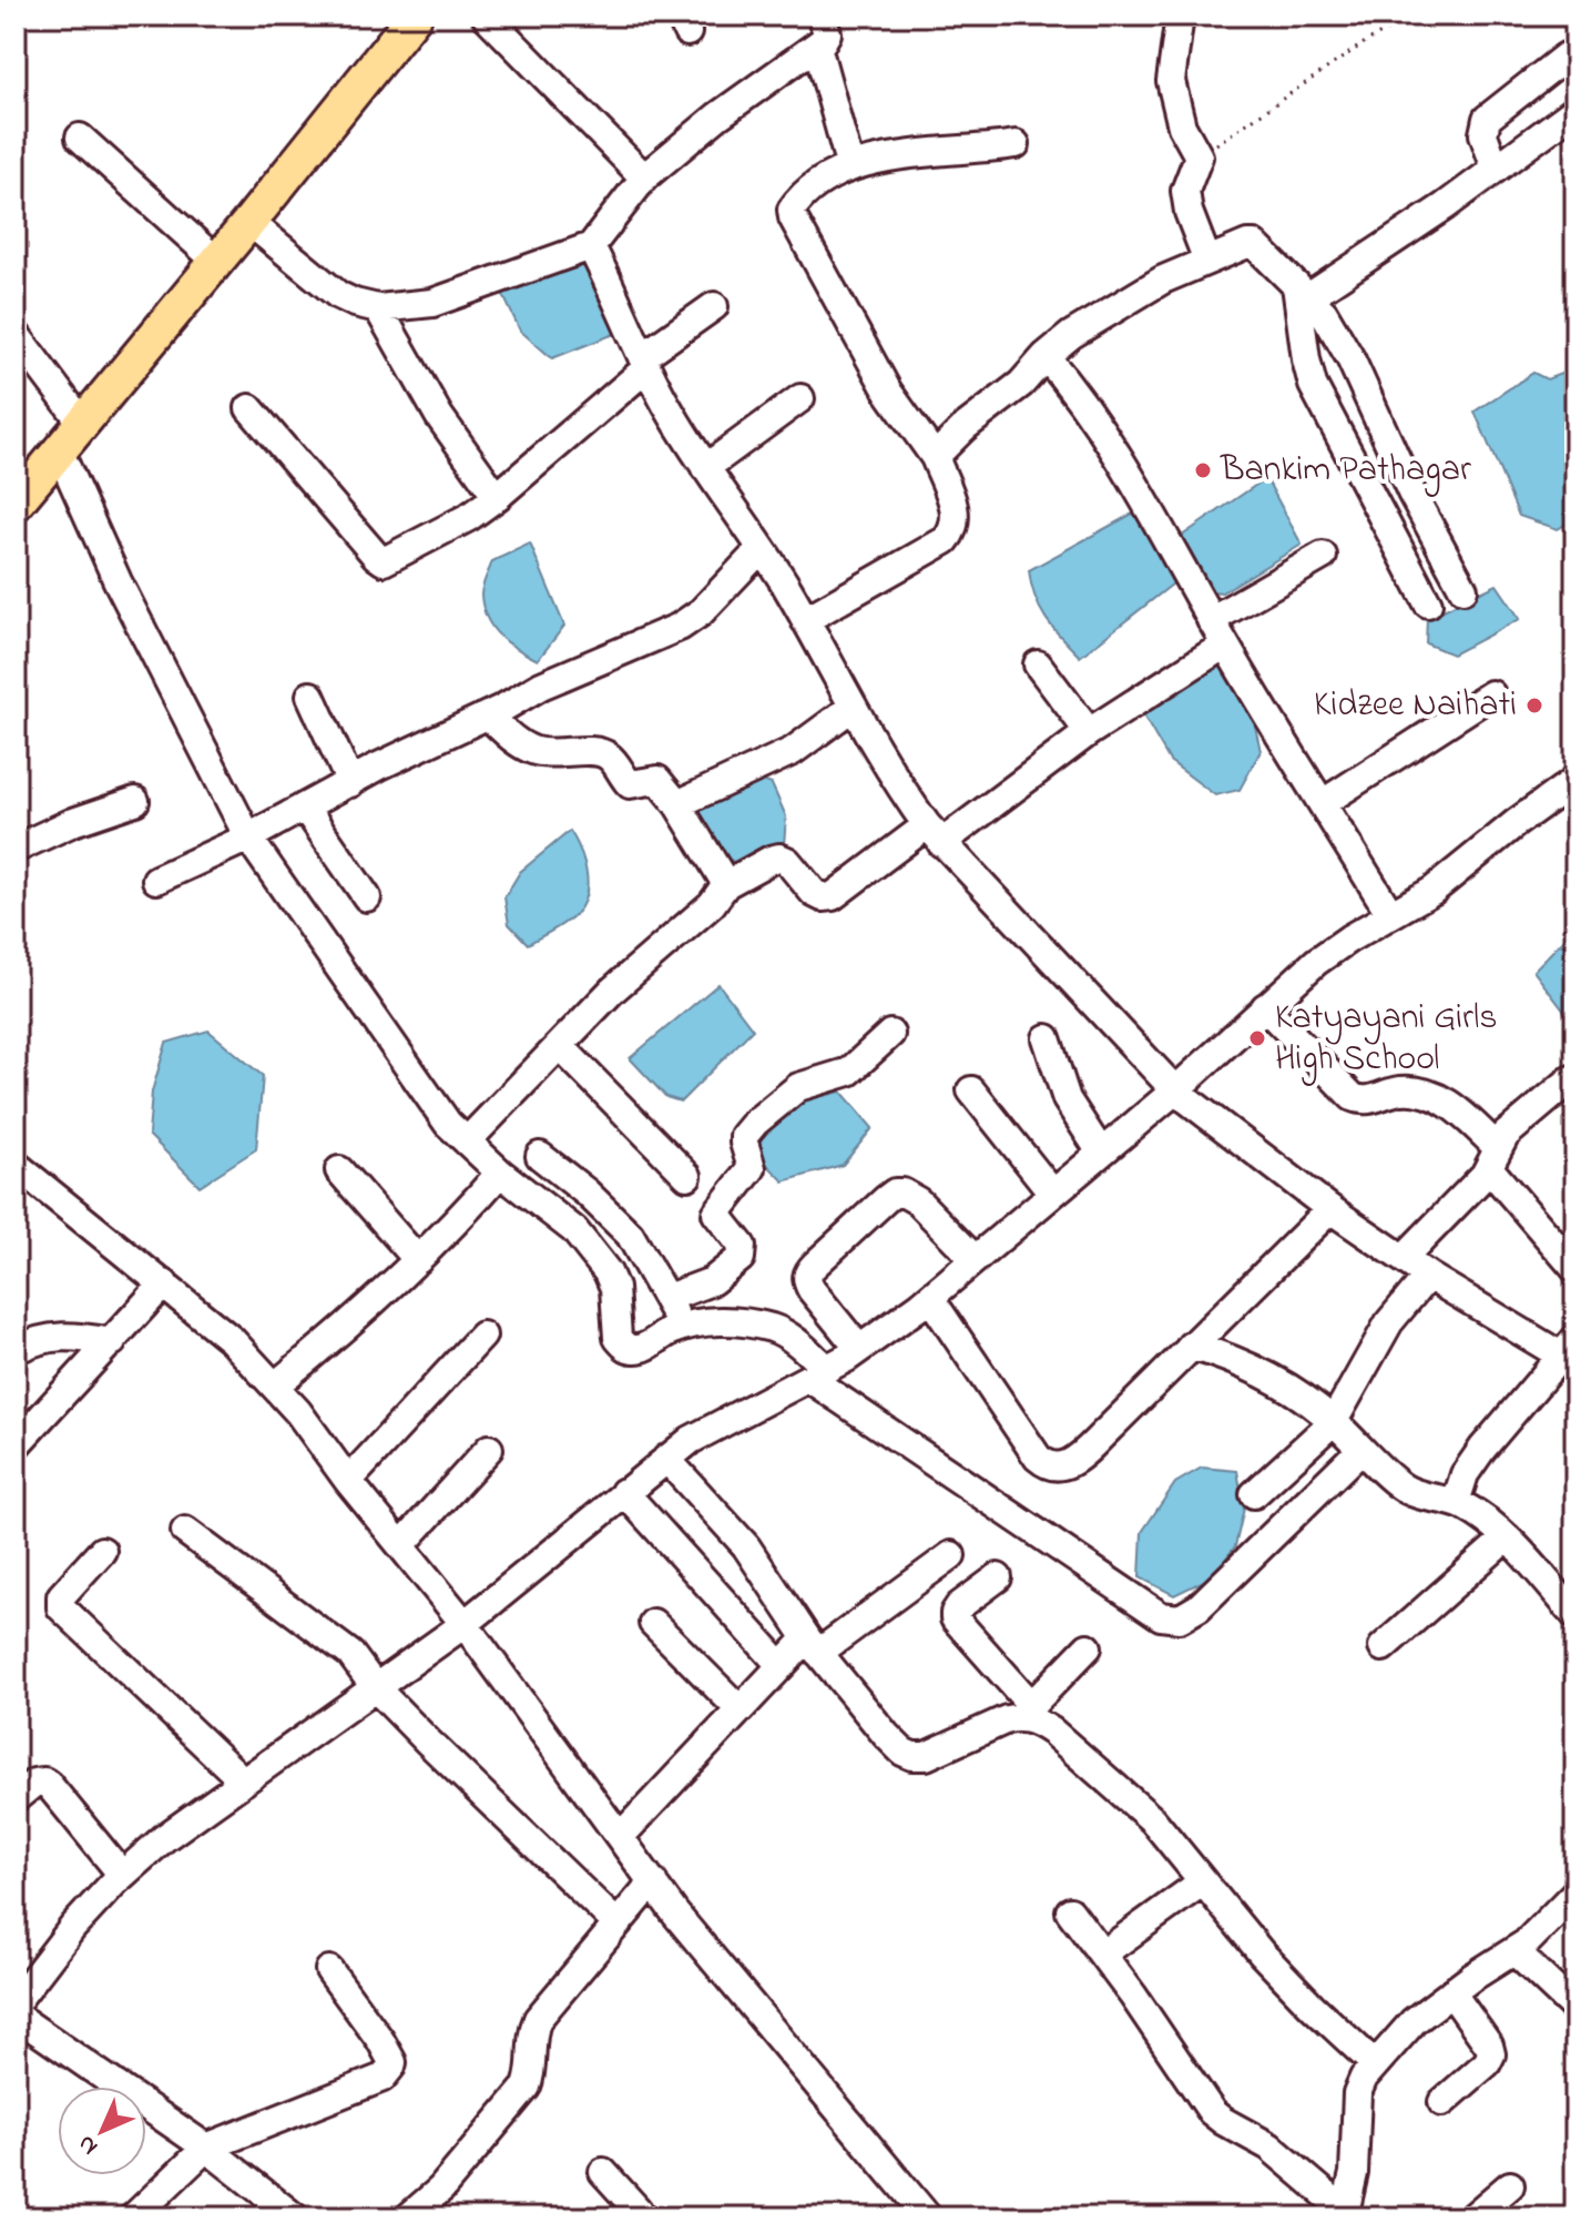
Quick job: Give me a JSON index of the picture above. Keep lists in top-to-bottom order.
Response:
{
  "places": ["Bankim Pathagar", "Kidzee Naihati", "Katyayani Girls High School"],
  "north": "bottom left"
}
